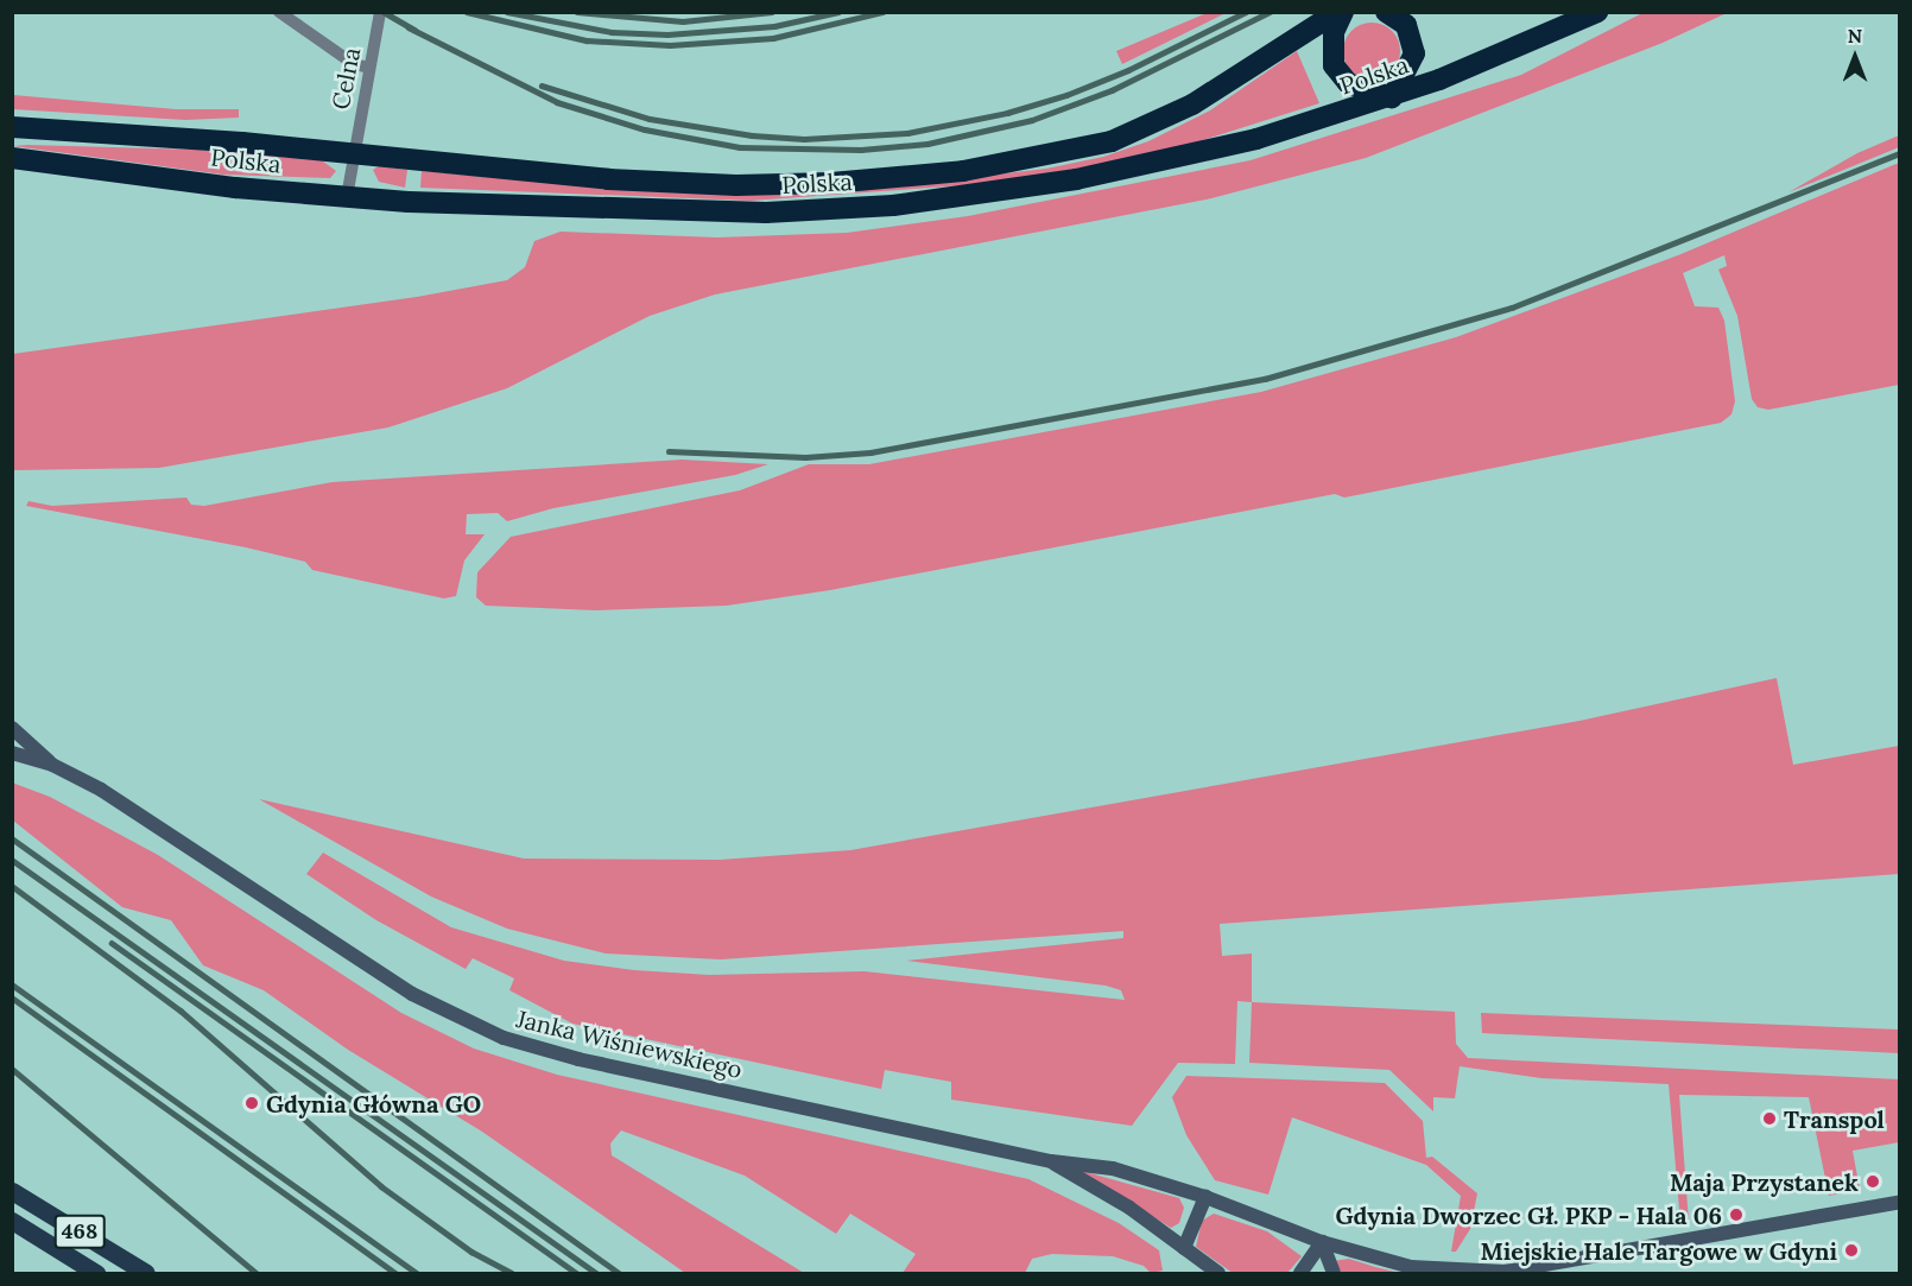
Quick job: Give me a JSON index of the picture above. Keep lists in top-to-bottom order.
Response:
{
  "streets": {
    "highway": ["Polska"],
    "main road": ["Janka Wiśniewskiego", "468"],
    "street": ["Celna"]
  },
  "crossings": [
    ["Polska", "Celna"]
  ],
  "places": [
    "Gdynia Główna GO",
    "Transpol",
    "Maja Przystanek",
    "Gdynia Dworzec Gł. PKP - Hala 06",
    "Miejskie Hale Targowe w Gdyni"
  ],
  "north": "top"
}
